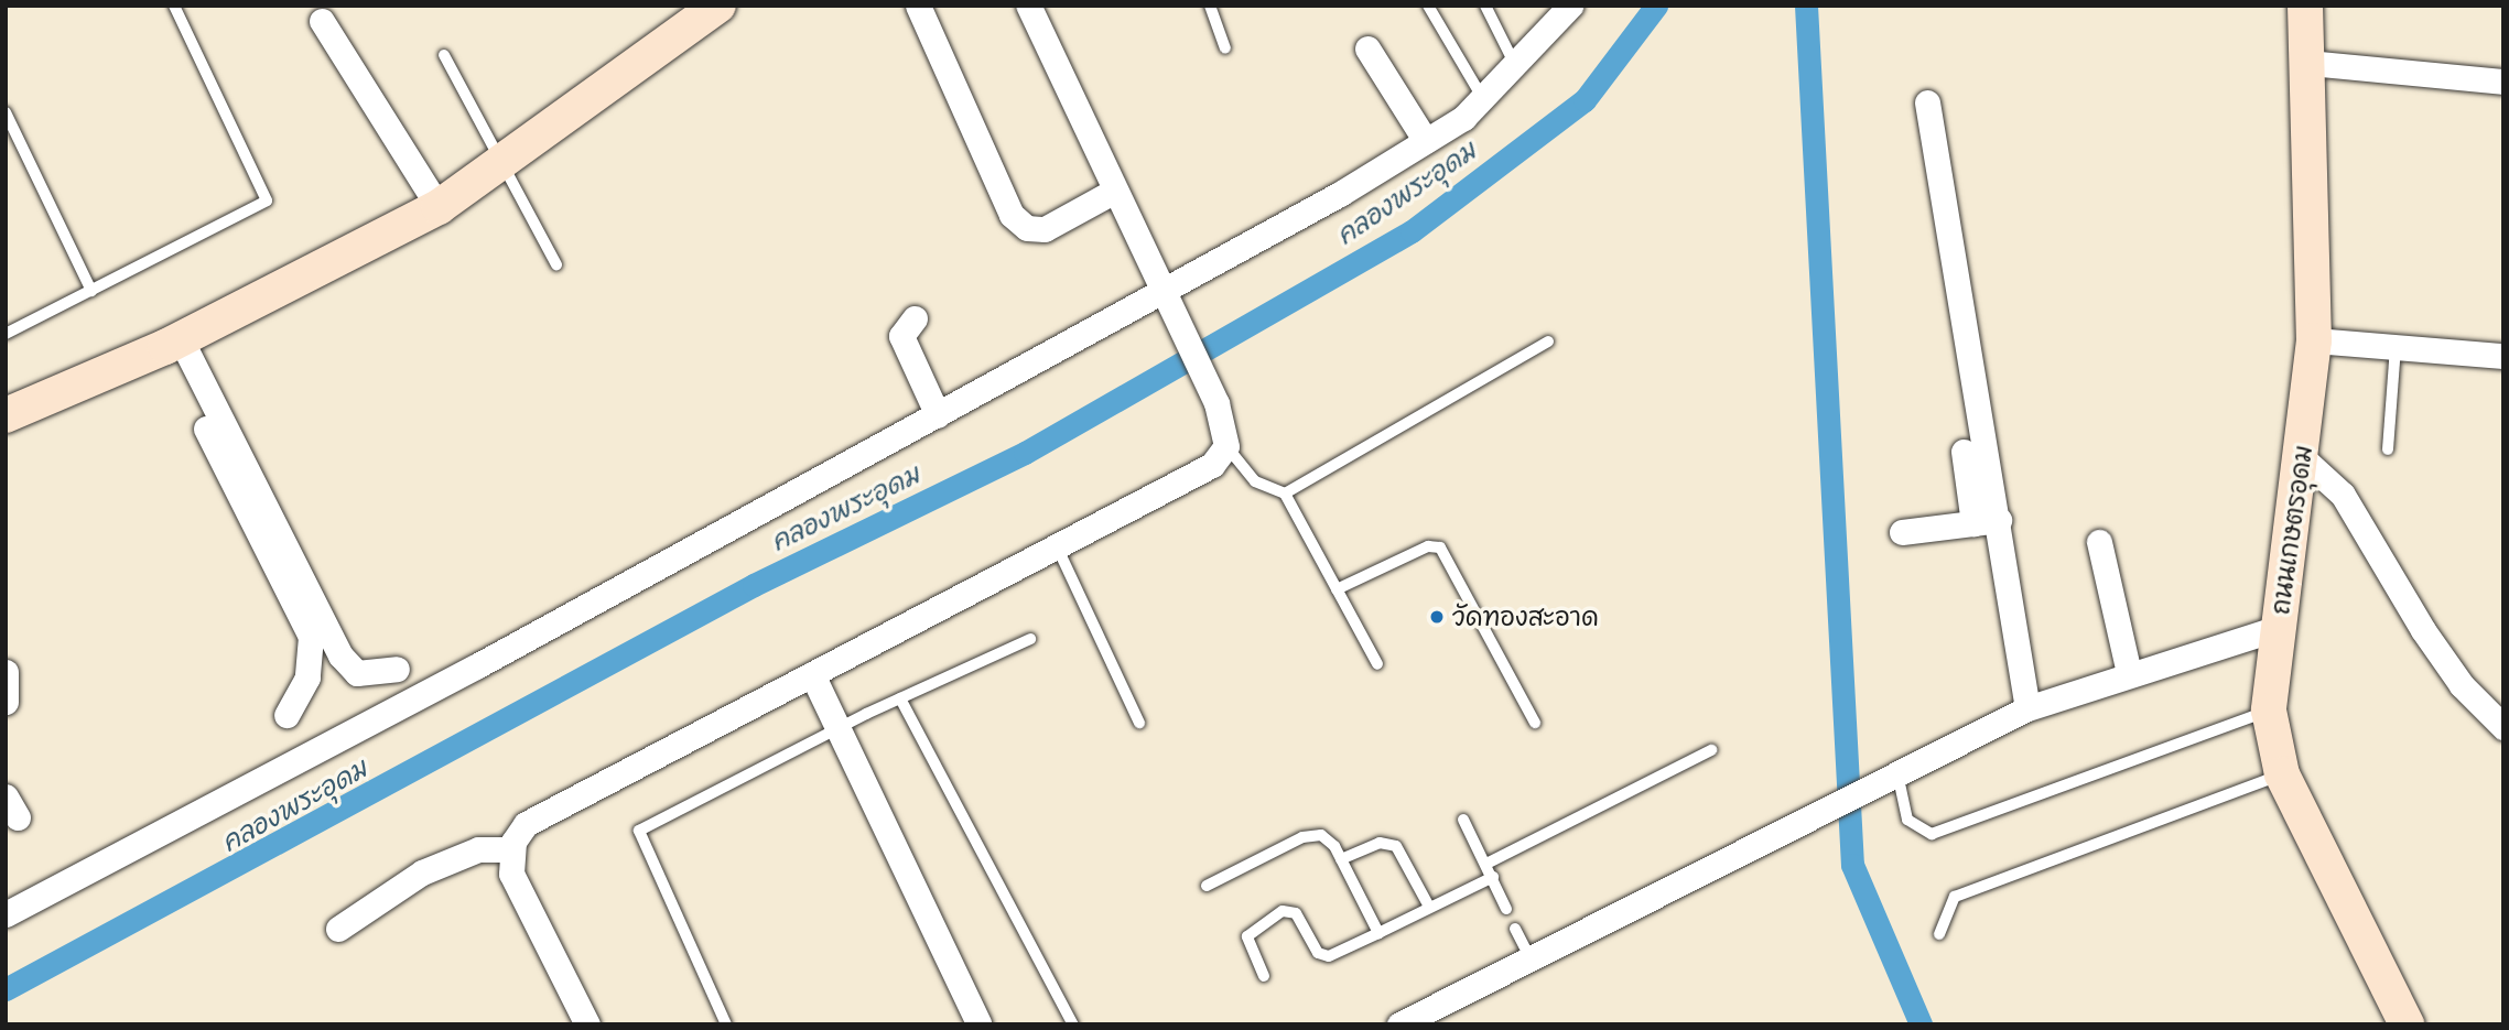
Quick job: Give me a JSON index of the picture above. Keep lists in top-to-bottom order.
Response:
{
  "streets": {
    "street": ["ถนนเกษตรอุดม"]
  },
  "water": ["คลองพระอุดม"],
  "places": ["วัดทองสะอาด"]
}
